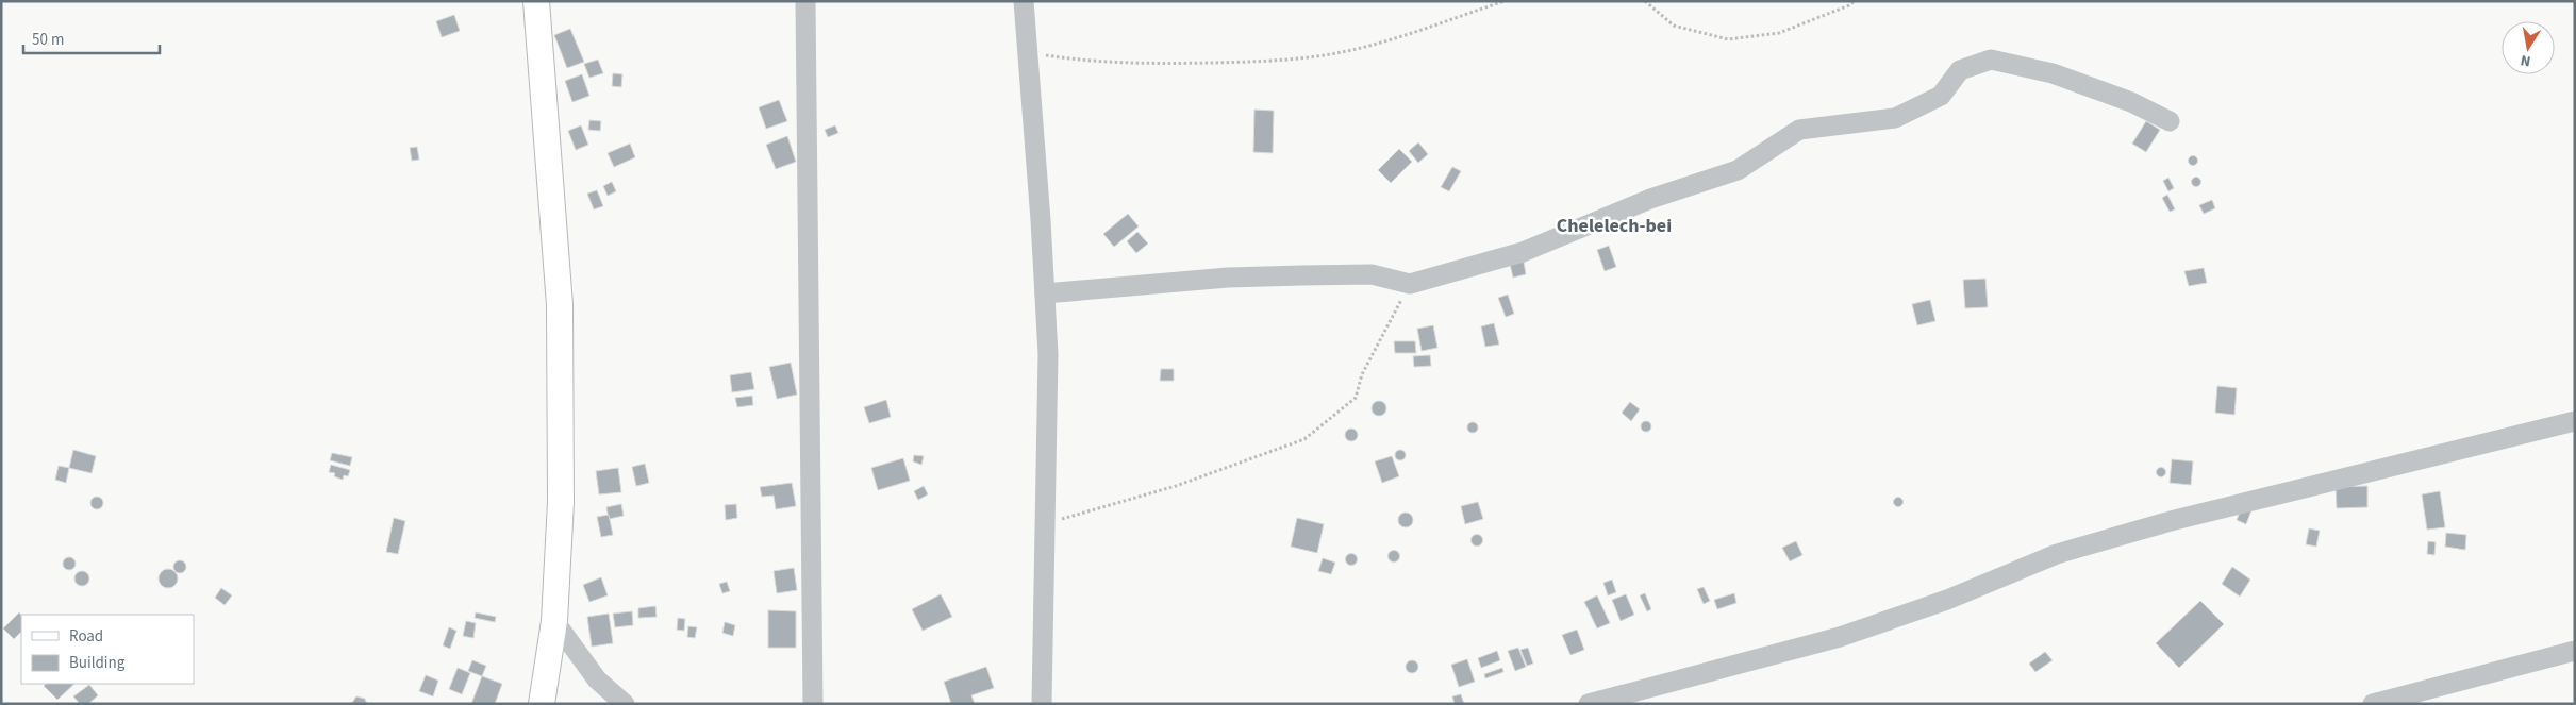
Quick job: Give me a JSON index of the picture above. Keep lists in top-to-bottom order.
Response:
{
  "districts": ["Chelelech-bei"],
  "legend": ["Road", "Building"],
  "scale_bar": "50 m",
  "north": "bottom"
}
